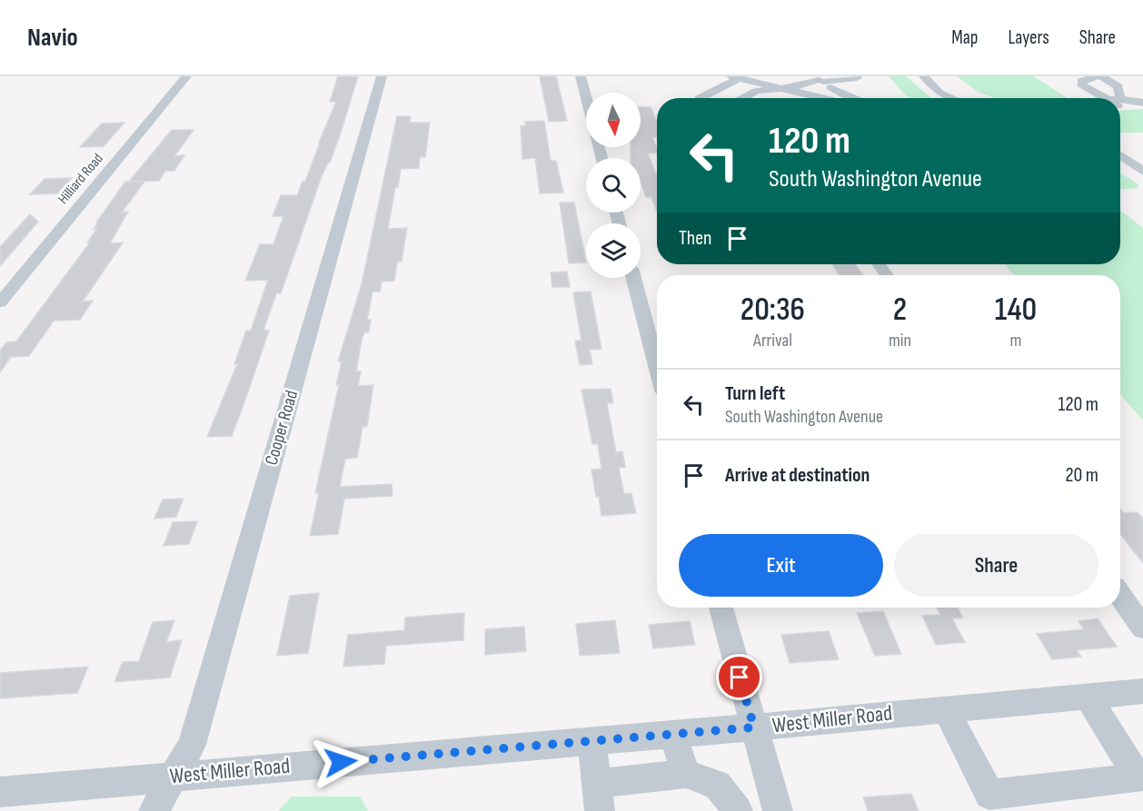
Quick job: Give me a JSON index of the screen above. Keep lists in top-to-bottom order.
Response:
{
  "streets": {
    "street": ["Hilliard Road", "Cooper Road", "West Miller Road"]
  },
  "crossings": [
    ["Cooper Road", "West Miller Road"]
  ],
  "north": "bottom",
  "page": {
    "header": "Navio",
    "nav": ["Map", "Layers", "Share"],
    "turn": ["120 m", "South Washington Avenue"],
    "then": "Then",
    "eta": [
      "20:36",
      "Arrival",
      "2",
      "min",
      "140",
      "m"
    ],
    "list": [
      {
        "name": "Turn left",
        "note": "South Washington Avenue",
        "value": "120 m"
      },
      {
        "name": "Arrive at destination",
        "value": "20 m"
      }
    ],
    "buttons": ["Exit", "Share"]
  }
}
